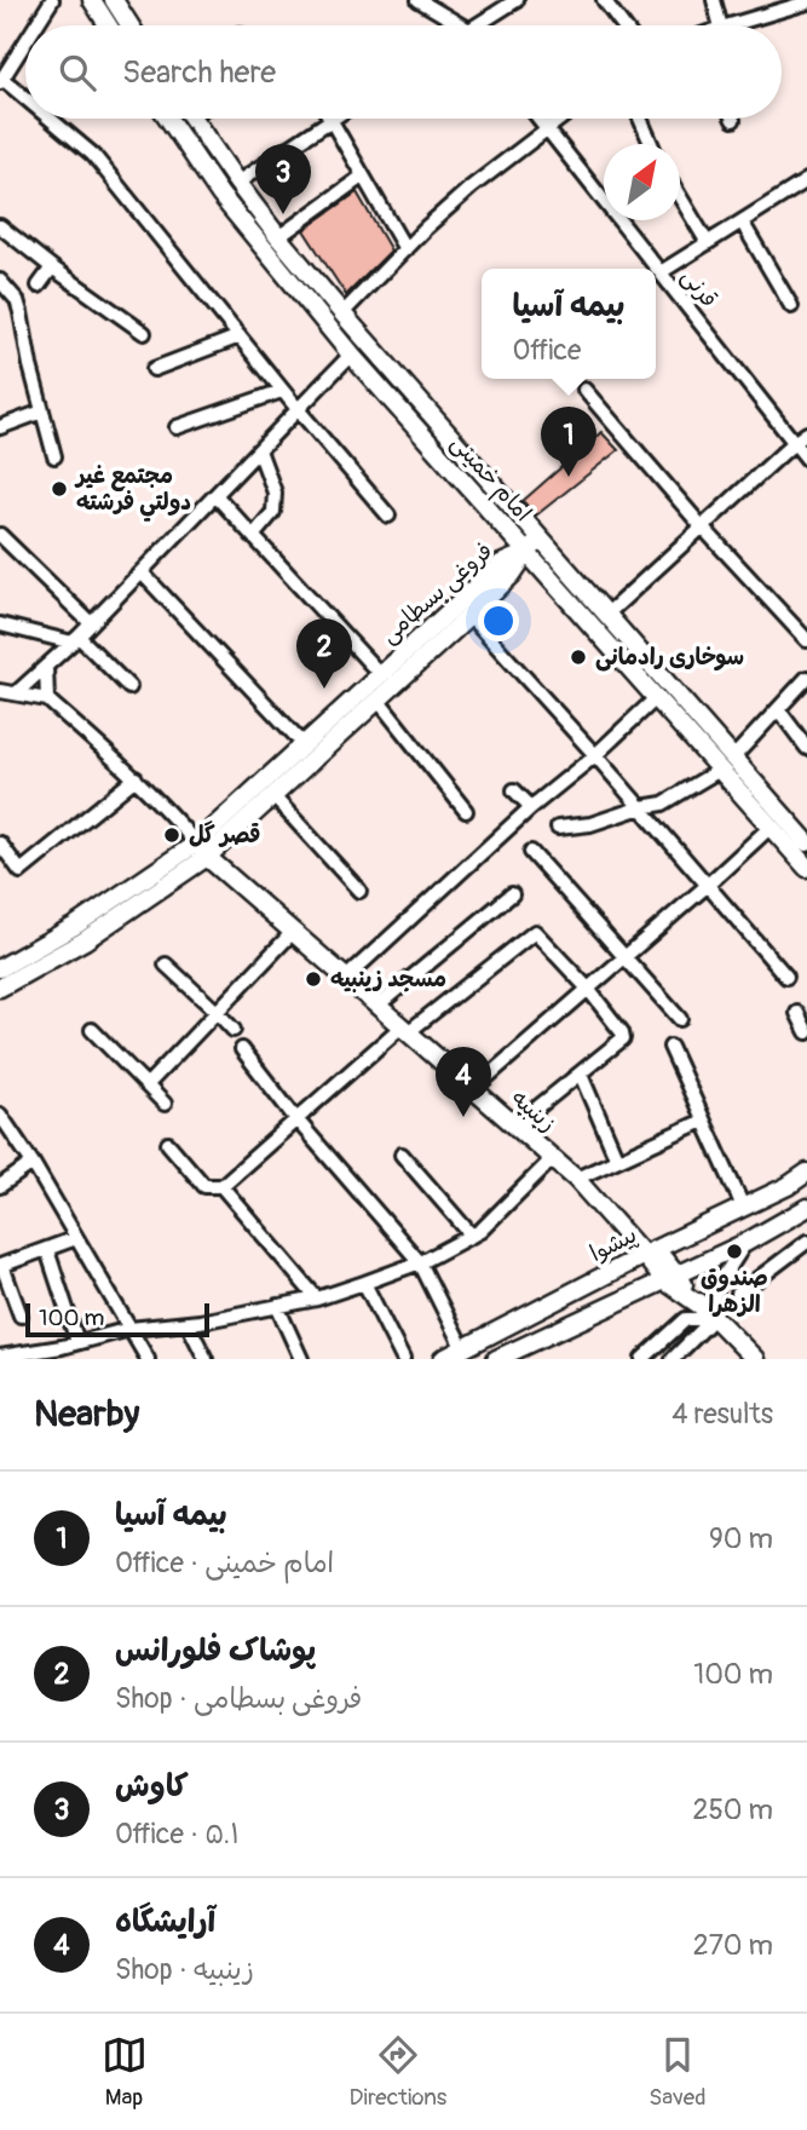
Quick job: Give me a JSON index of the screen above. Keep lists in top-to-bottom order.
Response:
{
  "streets": {
    "main road": [
      "امام خمینی",
      "فروغی بسطامی",
      "زینبیه",
      "پیشوا"
    ],
    "street": ["قرنی"]
  },
  "crossings": [
    ["امام خمینی", "فروغی بسطامی"],
    ["فروغی بسطامی", "زینبیه"],
    ["زینبیه", "پیشوا"]
  ],
  "places": [
    "مجتمع غير دولتي فرشته",
    "سوخاری رادمانی",
    "قصر گل",
    "مسجد زینبیه",
    "صندوق الزهرا"
  ],
  "scale_bar": "100 m",
  "north": "top right",
  "page": {
    "search": "Search here",
    "pins": [
      "3",
      "1",
      "2",
      "4"
    ],
    "popup": ["بیمه آسیا", "Office"],
    "scale": "100 m",
    "heading": ["Nearby", "4 results"],
    "list": [
      {
        "mark": "1",
        "name": "بیمه آسیا",
        "note": "Office · امام خمینی",
        "value": "90 m"
      },
      {
        "mark": "2",
        "name": "پوشاک فلورانس",
        "note": "Shop · فروغی بسطامی",
        "value": "100 m"
      },
      {
        "mark": "3",
        "name": "کاوش",
        "note": "Office · ۵.۱",
        "value": "250 m"
      },
      {
        "mark": "4",
        "name": "آرایشگاه",
        "note": "Shop · زینبیه",
        "value": "270 m"
      }
    ],
    "nav": ["Map", "Directions", "Saved"]
  }
}
